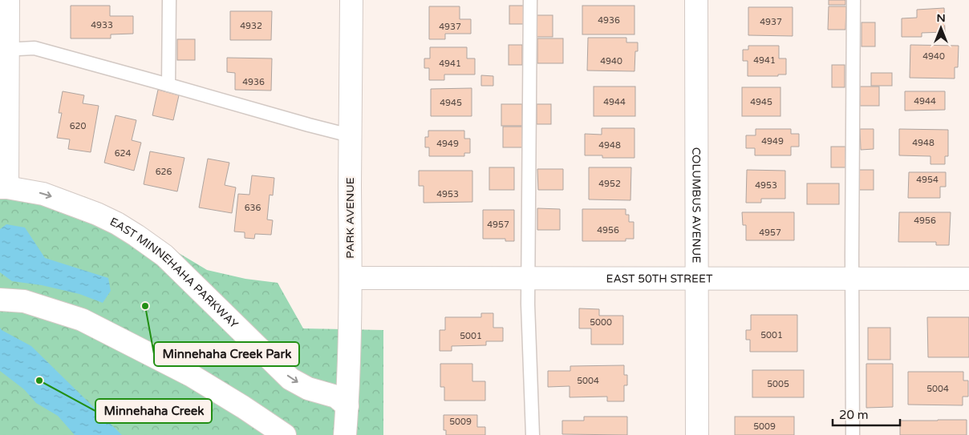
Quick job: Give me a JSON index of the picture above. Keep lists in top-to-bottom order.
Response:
{
  "streets": {
    "street": [
      "COLUMBUS AVENUE",
      "PARK AVENUE",
      "EAST MINNEHAHA PARKWAY",
      "EAST 50TH STREET"
    ]
  },
  "crossings": [
    ["COLUMBUS AVENUE", "EAST 50TH STREET"],
    ["PARK AVENUE", "EAST MINNEHAHA PARKWAY"],
    ["PARK AVENUE", "EAST 50TH STREET"]
  ],
  "places": ["Minnehaha Creek Park", "Minnehaha Creek"],
  "house_numbers": [
    "4936",
    "4937",
    "4933",
    "4932",
    "4937",
    "4940",
    "4941",
    "4940",
    "4941",
    "4936",
    "4944",
    "4944",
    "4945",
    "4945",
    "620",
    "4949",
    "4948",
    "4949",
    "4948",
    "624",
    "626",
    "4954",
    "4952",
    "4953",
    "4953",
    "636",
    "4956",
    "4957",
    "4956",
    "4957",
    "5000",
    "5001",
    "5001",
    "5004",
    "5005",
    "5004",
    "5009",
    "5009"
  ],
  "scale_bar": "20 m",
  "north": "top"
}
